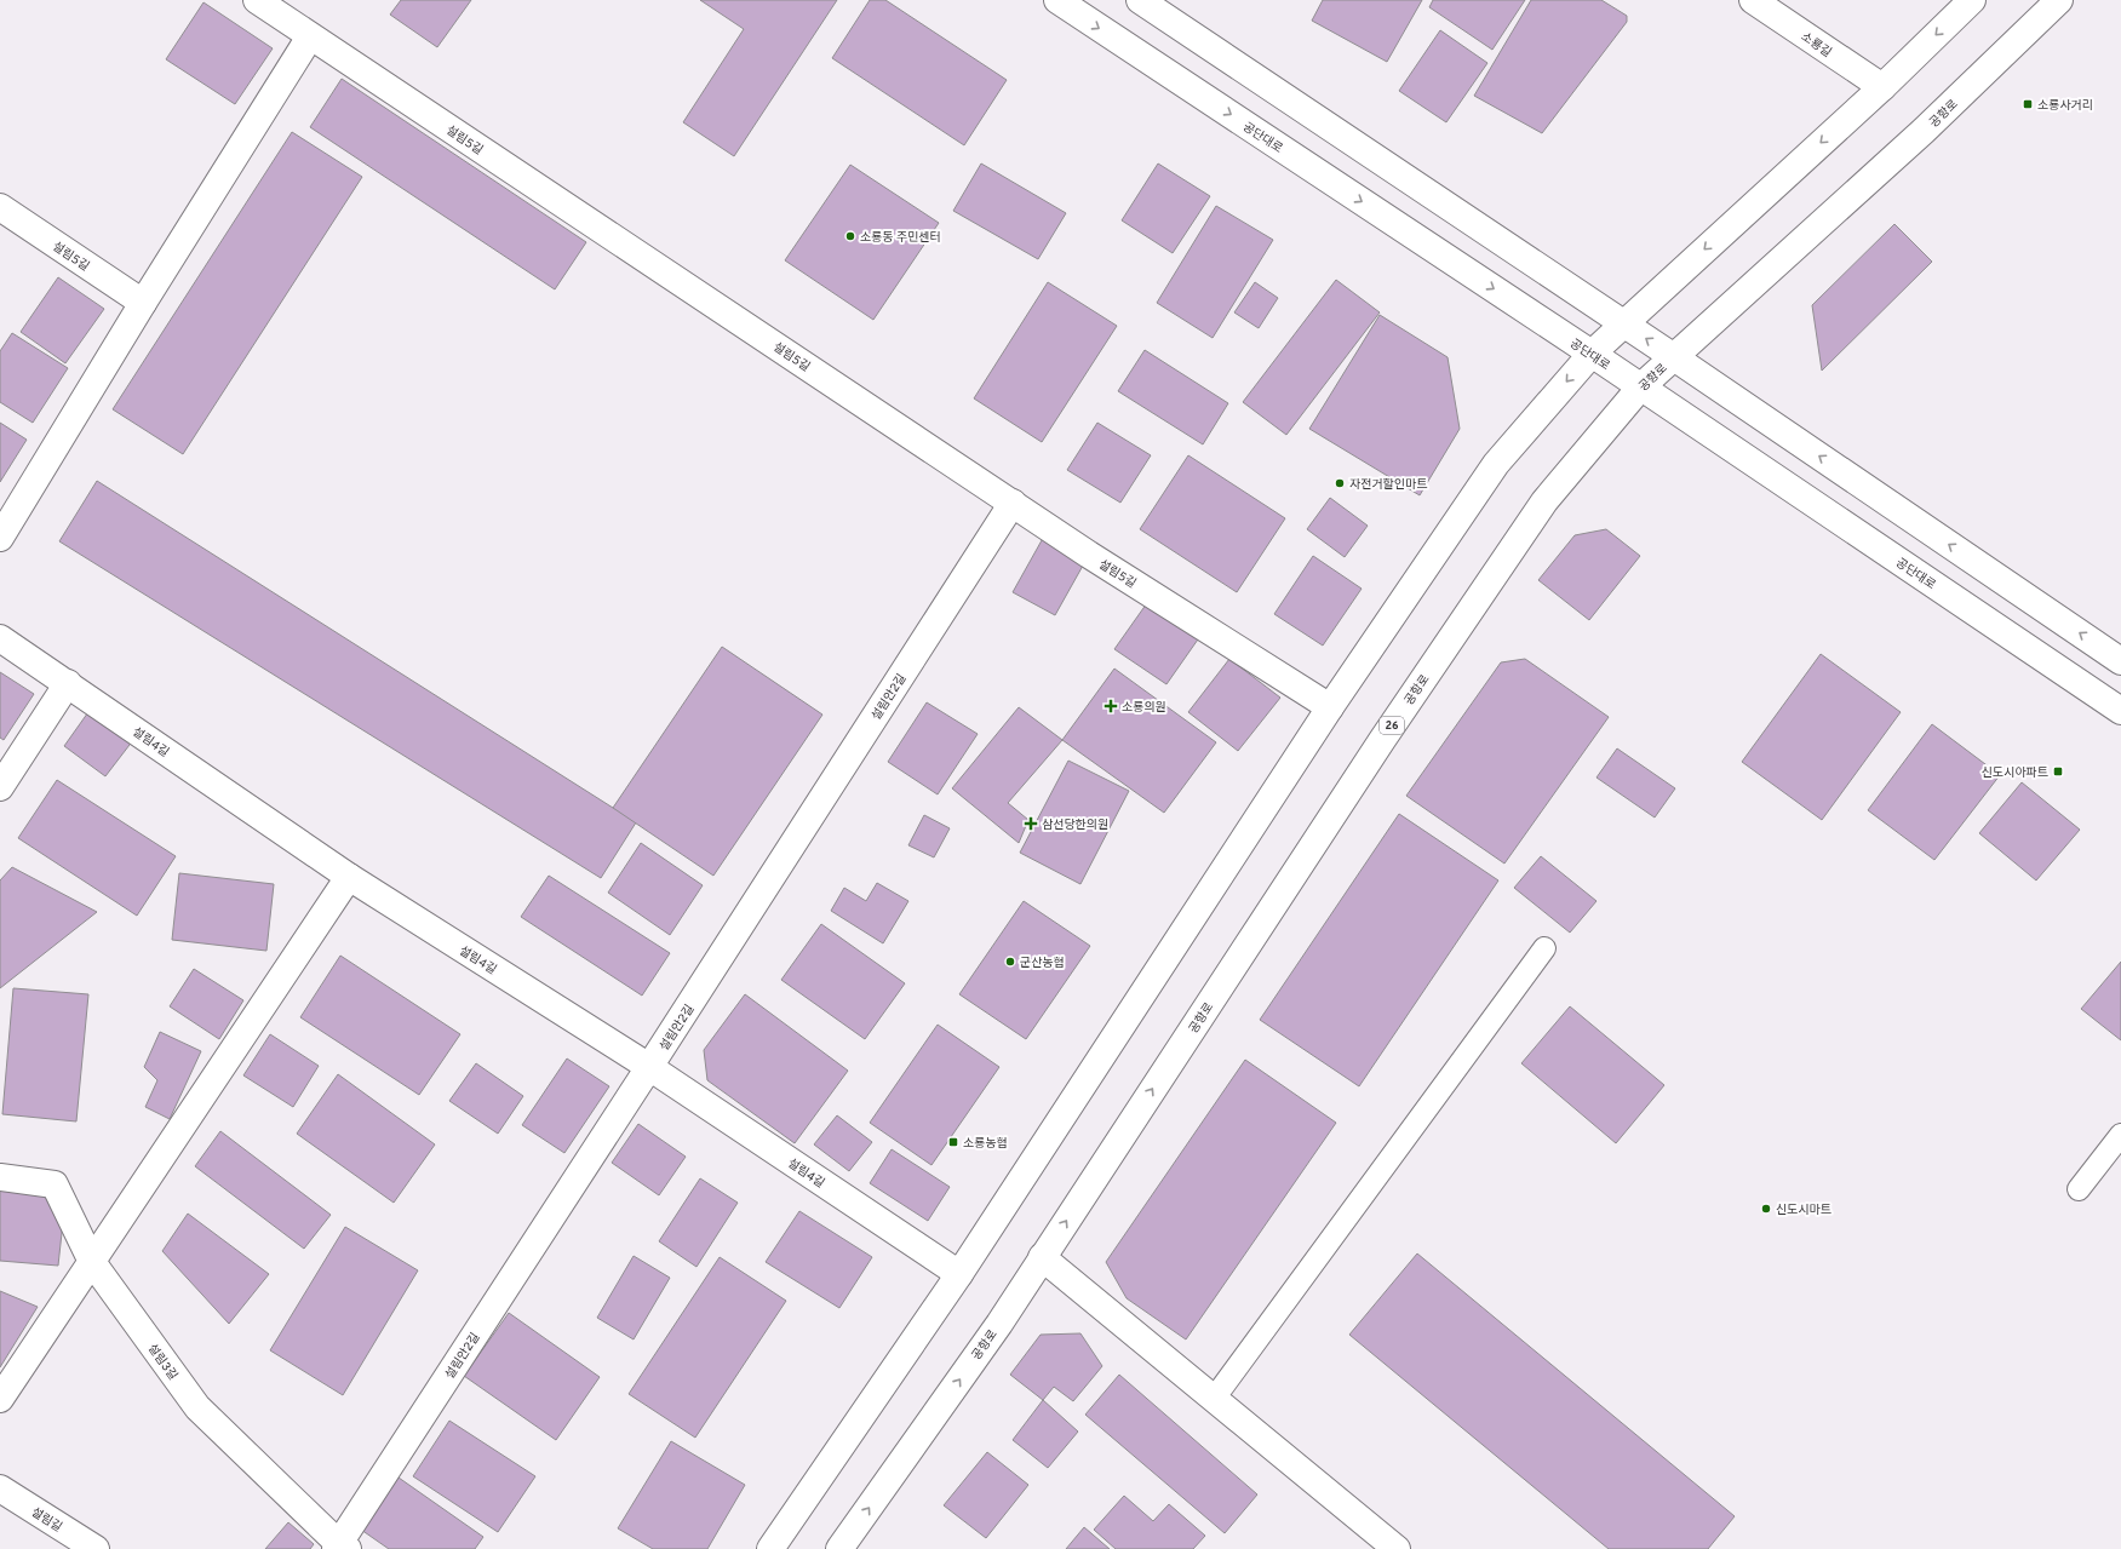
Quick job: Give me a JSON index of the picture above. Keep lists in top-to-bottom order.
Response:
{
  "streets": {
    "street": [
      "소룡길",
      "공항로",
      "공단대로",
      "설림5길",
      "설림안2길",
      "26",
      "설림4길",
      "설림3길",
      "설림길"
    ]
  },
  "crossings": [
    ["공항로", "공단대로"],
    ["설림5길", "설림안2길"],
    ["설림안2길", "설림4길"],
    ["설림안2길", "설림3길"]
  ],
  "places": {
    "transit": ["소룡사거리", "신도시아파트", "소룡농협"],
    "other": [
      "소룡동 주민센터",
      "자전거할인마트",
      "군산농협",
      "신도시마트"
    ],
    "health": ["소룡의원", "삼선당한의원"]
  }
}
